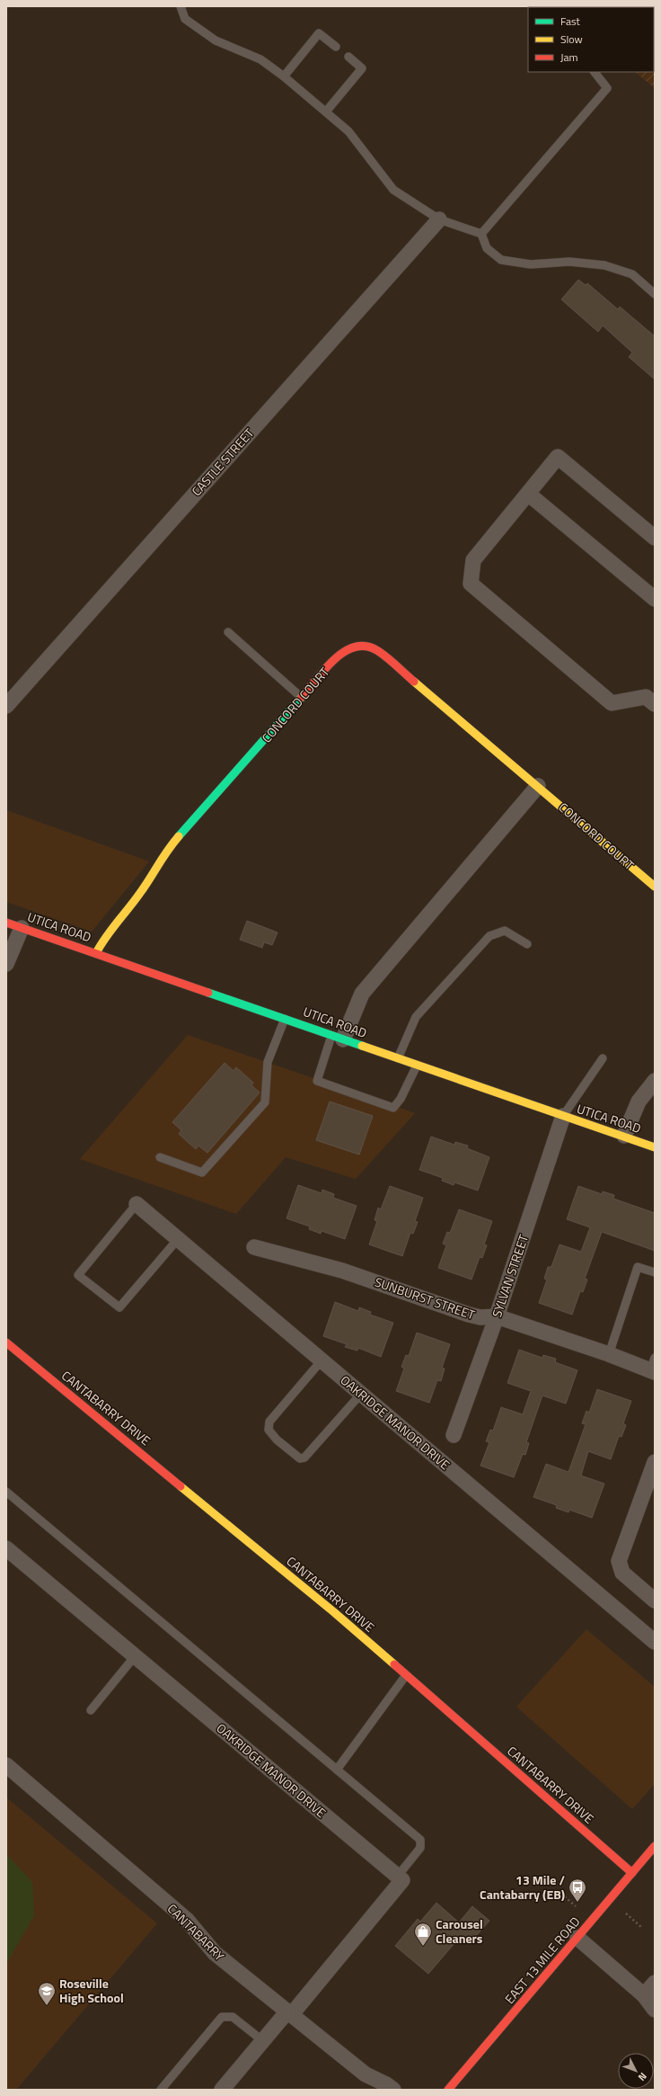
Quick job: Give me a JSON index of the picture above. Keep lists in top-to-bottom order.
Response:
{
  "streets": {
    "street": [
      "CASTLE STREET",
      "CONCORD COURT",
      "UTICA ROAD",
      "SYLVAN STREET",
      "SUNBURST STREET",
      "CANTABARRY DRIVE",
      "OAKRIDGE MANOR DRIVE",
      "CANTABARRY",
      "EAST 13 MILE ROAD"
    ]
  },
  "crossings": [
    ["CONCORD COURT", "UTICA ROAD"],
    ["UTICA ROAD", "SYLVAN STREET"],
    ["SYLVAN STREET", "SUNBURST STREET"],
    ["CANTABARRY DRIVE", "EAST 13 MILE ROAD"]
  ],
  "places": {
    "bus stop": ["13 Mile / Cantabarry (EB)"],
    "shop": ["Carousel Cleaners"],
    "school or university": ["Roseville High School"]
  },
  "legend": ["Fast", "Slow", "Jam"],
  "north": "bottom right"
}
